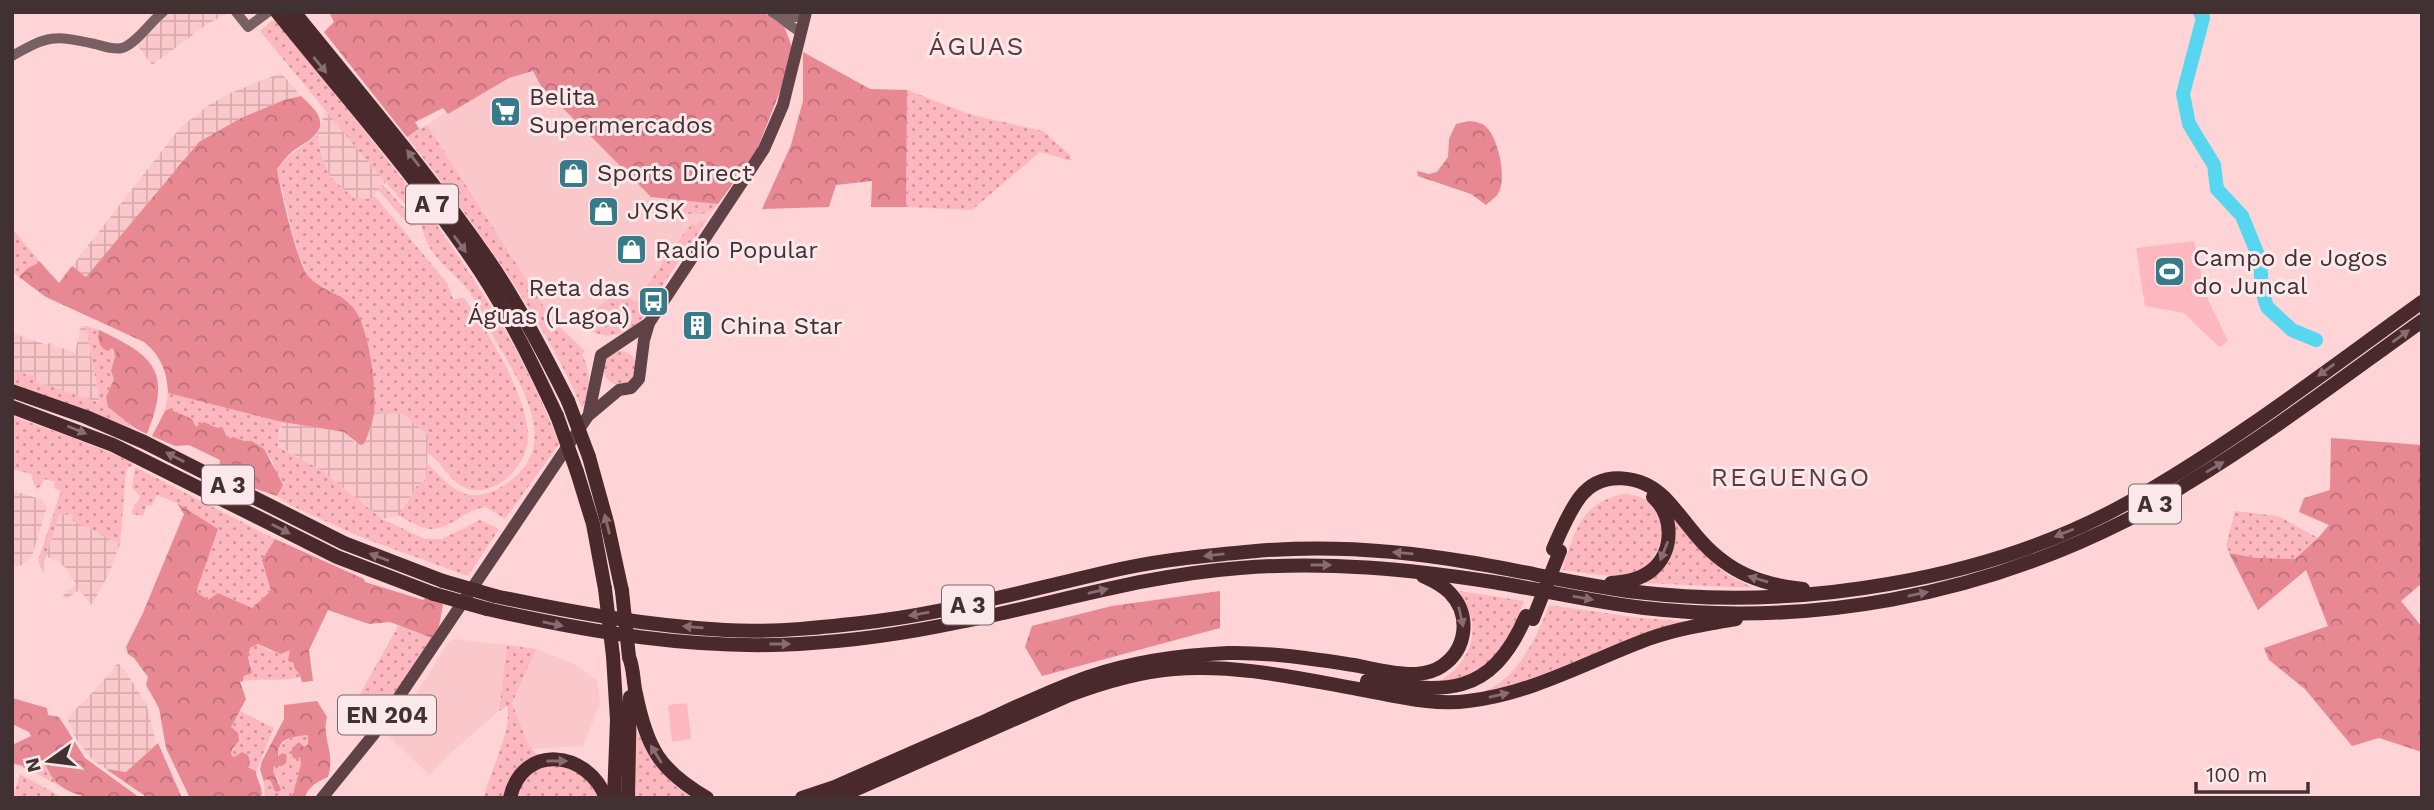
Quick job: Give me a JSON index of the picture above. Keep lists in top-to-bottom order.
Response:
{
  "streets": {
    "highway": ["A 7", "A 3"],
    "main road": ["EN 204"]
  },
  "districts": ["ÁGUAS", "REGUENGO"],
  "places": {
    "supermarket": ["Belita Supermercados"],
    "shop": ["Sports Direct", "JYSK", "Radio Popular"],
    "sports": ["Campo de Jogos do Juncal"],
    "bus stop": ["Reta das Águas (Lagoa)"],
    "building": ["China Star"]
  },
  "scale_bar": "100 m",
  "north": "left"
}
